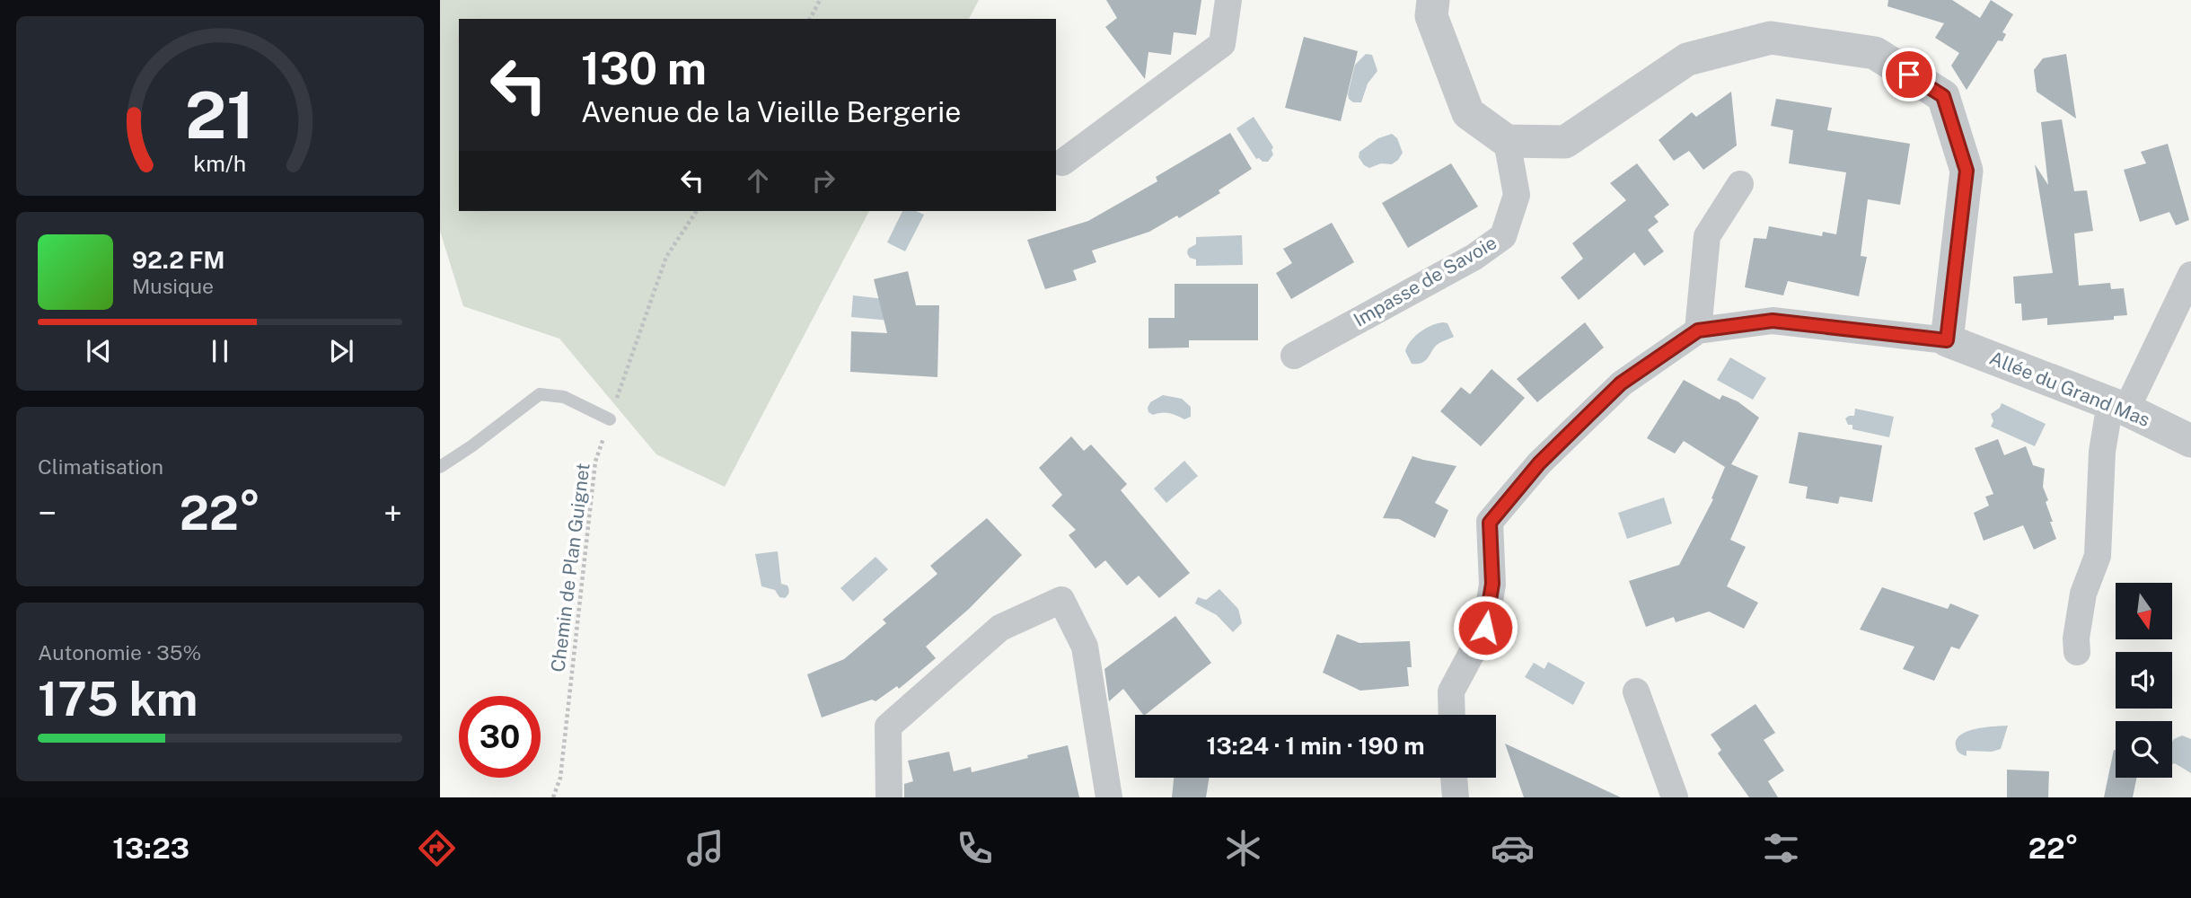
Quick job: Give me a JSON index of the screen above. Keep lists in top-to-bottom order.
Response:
{
  "streets": {
    "street": ["Impasse de Savoie", "Allée du Grand Mas"],
    "path": ["Chemin de Plan Guignet"]
  },
  "north": "bottom",
  "page": {
    "turn": ["130 m", "Avenue de la Vieille Bergerie"],
    "song": ["92.2 FM", "Musique"],
    "tile": [
      "Climatisation",
      ["Autonomie · 35%", "175 km"]
    ],
    "heat": ["−", "22°", "+"],
    "limit": "30",
    "trip": "13:24 · 1 min · 190 m",
    "tabs": ["13:23", "22°"],
    "gauge": ["21", "km/h"]
  }
}
